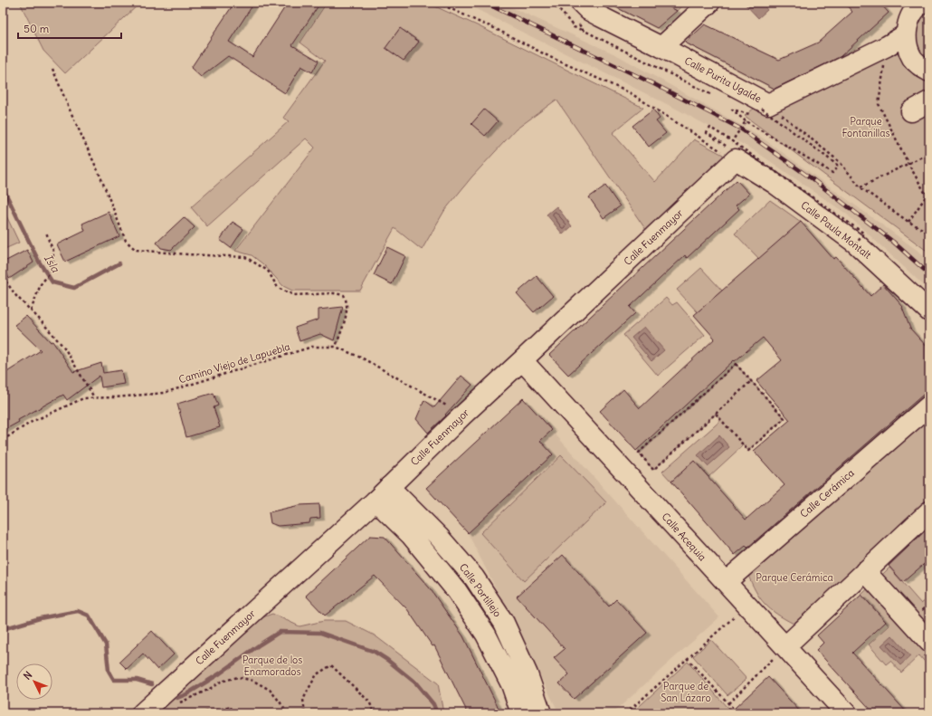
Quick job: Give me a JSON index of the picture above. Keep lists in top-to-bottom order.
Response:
{
  "streets": {
    "street": [
      "Calle Purita Ugalde",
      "Calle Paula Montalt",
      "Calle Fuenmayor",
      "Calle Cerámica",
      "Calle Acequia",
      "Calle Portillejo"
    ],
    "path": ["Camino Viejo de Lapuebla"]
  },
  "crossings": [
    ["Calle Paula Montalt", "Calle Fuenmayor"],
    ["Calle Fuenmayor", "Camino Viejo de Lapuebla"],
    ["Calle Fuenmayor", "Calle Acequia"],
    ["Calle Fuenmayor", "Calle Portillejo"],
    ["Calle Cerámica", "Calle Acequia"]
  ],
  "water": ["Isla"],
  "parks": [
    "Parque Fontanillas",
    "Parque Cerámica",
    "Parque de los Enamorados",
    "Parque de San Lázaro"
  ],
  "scale_bar": "50 m",
  "north": "top left"
}
